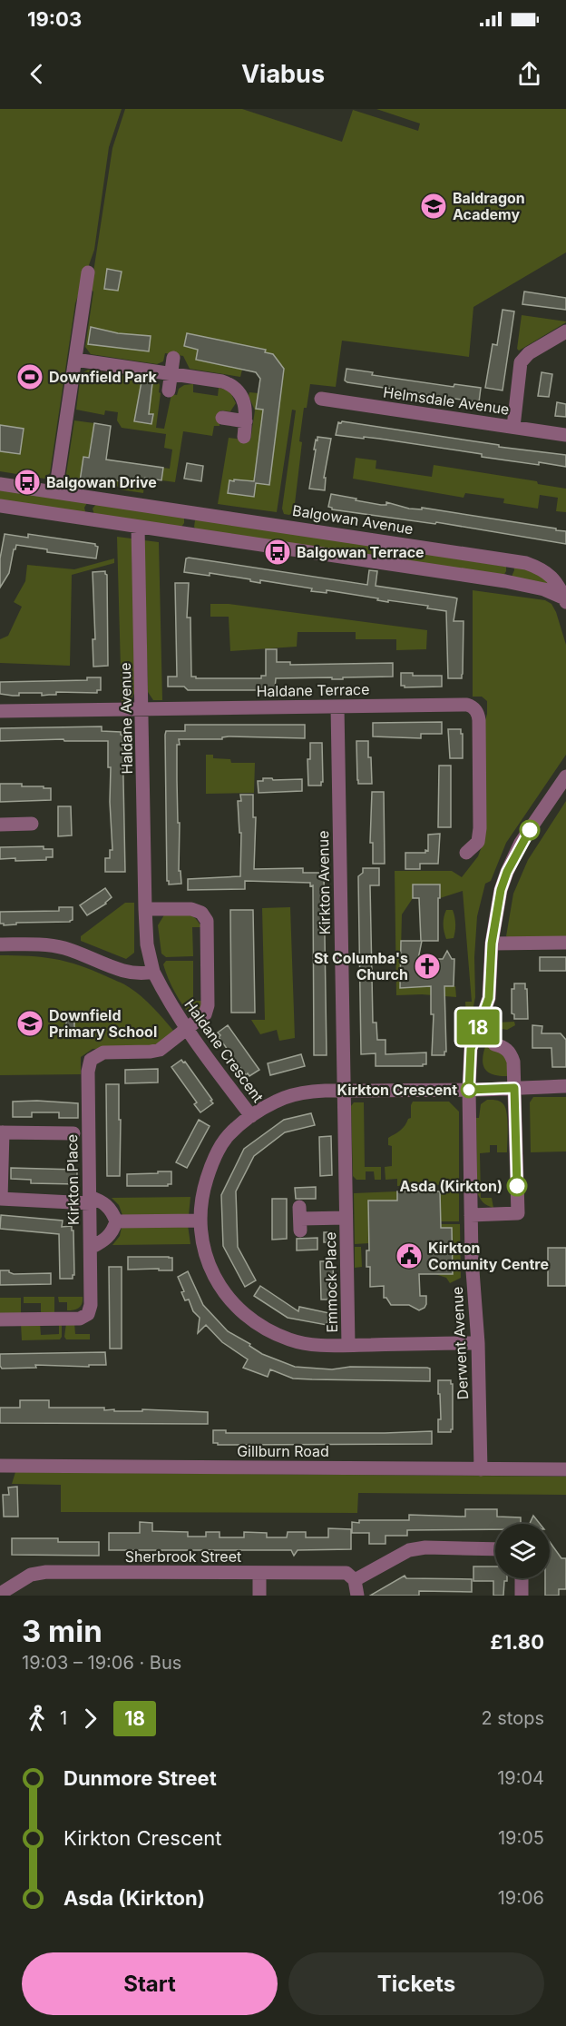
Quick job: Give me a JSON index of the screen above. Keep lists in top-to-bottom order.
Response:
{
  "streets": {
    "street": [
      "Helmsdale Avenue",
      "Balgowan Avenue",
      "Haldane Terrace",
      "Haldane Avenue",
      "Kirkton Avenue",
      "Haldane Crescent",
      "Kirkton Place",
      "Emmock Place",
      "Derwent Avenue",
      "Gillburn Road",
      "Sherbrook Street"
    ]
  },
  "crossings": [
    ["Balgowan Avenue", "Haldane Avenue"],
    ["Haldane Terrace", "Haldane Avenue"],
    ["Haldane Terrace", "Kirkton Avenue"],
    ["Haldane Avenue", "Haldane Crescent"],
    ["Kirkton Avenue", "Emmock Place"],
    ["Haldane Crescent", "Kirkton Place"],
    ["Derwent Avenue", "Gillburn Road"]
  ],
  "places": {
    "school or university": ["Baldragon Academy", "Downfield Primary School"],
    "sports": ["Downfield Park"],
    "bus stop": ["Balgowan Drive", "Balgowan Terrace"],
    "church": ["St Columba's Church"],
    "other": ["Kirkton Crescent", "Asda (Kirkton)"],
    "public building": ["Kirkton Comunity Centre"]
  },
  "lines": ["bus line 18"],
  "page": {
    "status": "19:03",
    "header": "Viabus",
    "on_map": "18",
    "heading": ["3 min", "19:03 – 19:06 · Bus", "£1.80"],
    "legs": ["1", "18", "2 stops"],
    "list": [
      {
        "name": "Dunmore Street",
        "value": "19:04"
      },
      {
        "name": "Kirkton Crescent",
        "value": "19:05"
      },
      {
        "name": "Asda (Kirkton)",
        "value": "19:06"
      }
    ],
    "buttons": ["Start", "Tickets"]
  }
}
